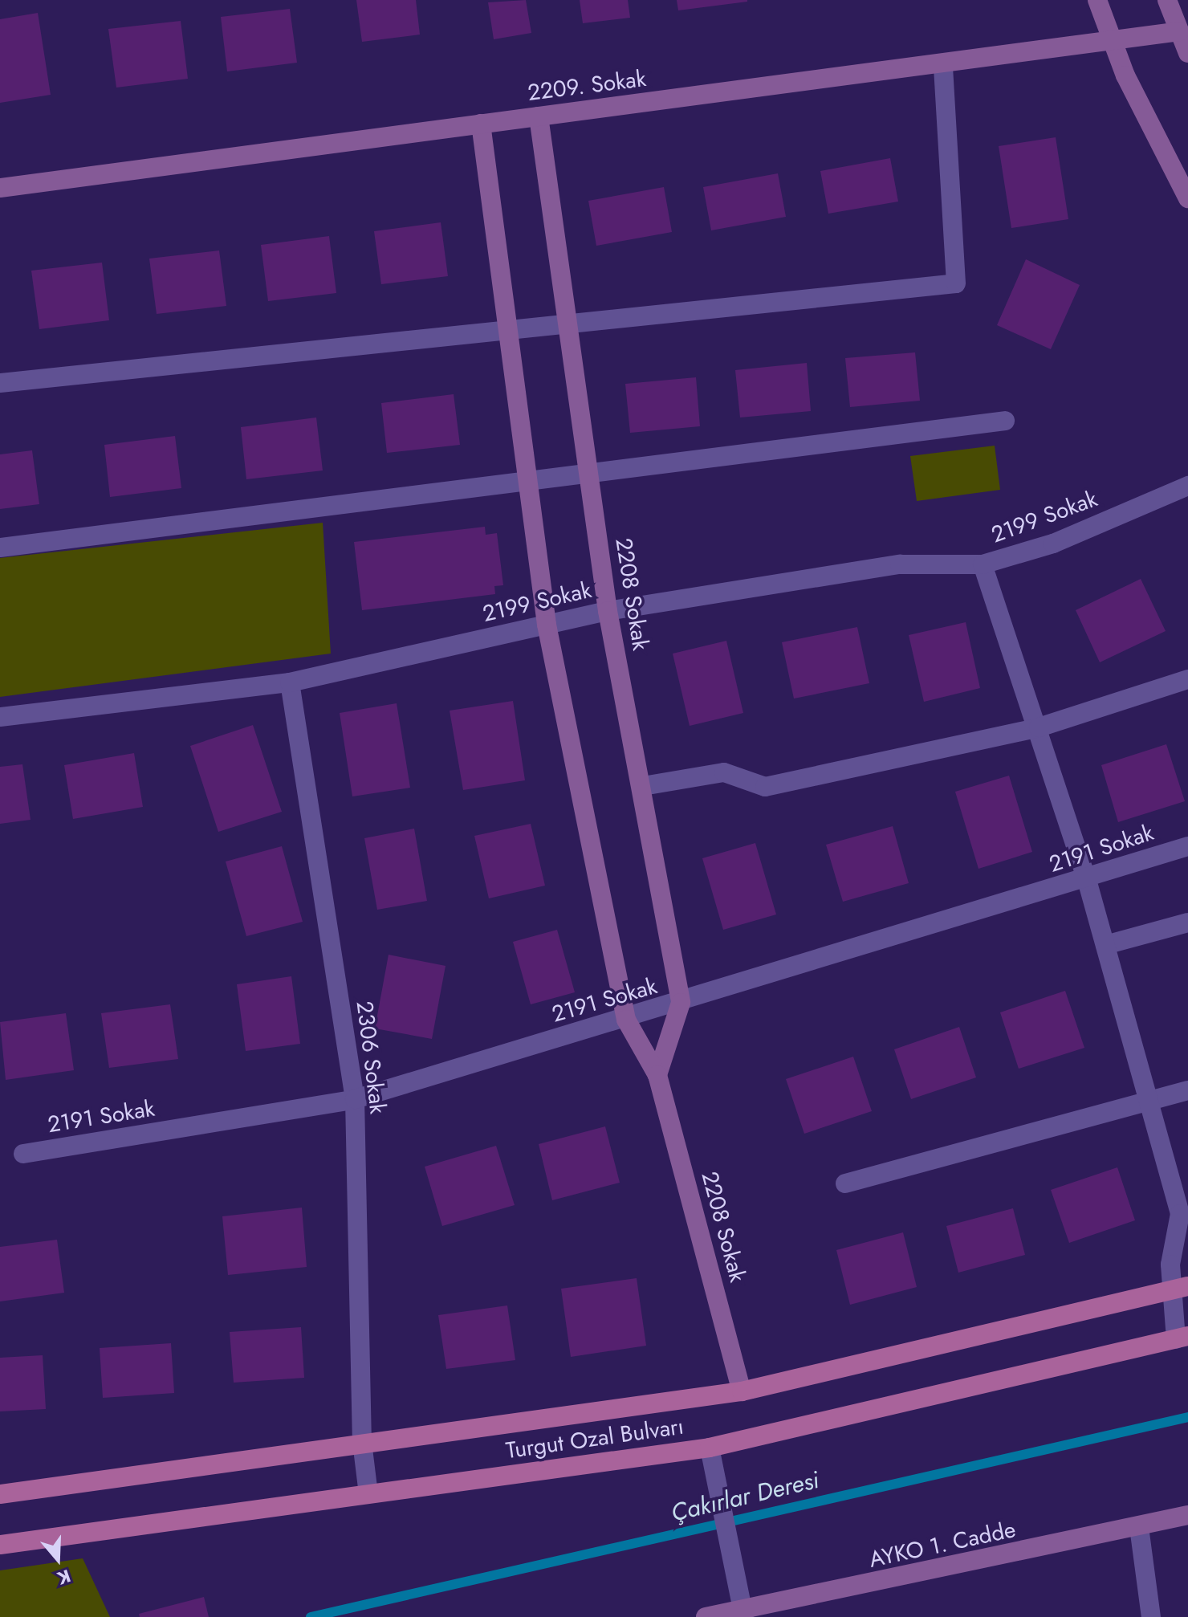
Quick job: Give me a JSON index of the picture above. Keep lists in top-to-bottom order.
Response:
{
  "streets": {
    "main road": ["Turgut Ozal Bulvarı"],
    "street": [
      "2209. Sokak",
      "2199 Sokak",
      "2208 Sokak",
      "2191 Sokak",
      "2306 Sokak",
      "AYKO 1. Cadde"
    ]
  },
  "crossings": [
    ["2209. Sokak", "2208 Sokak"],
    ["2199 Sokak", "2208 Sokak"],
    ["2199 Sokak", "2306 Sokak"],
    ["2208 Sokak", "2191 Sokak"],
    ["2208 Sokak", "Turgut Ozal Bulvarı"],
    ["2191 Sokak", "2306 Sokak"],
    ["2306 Sokak", "Turgut Ozal Bulvarı"]
  ],
  "water": ["Çakırlar Deresi"],
  "north": "bottom"
}
